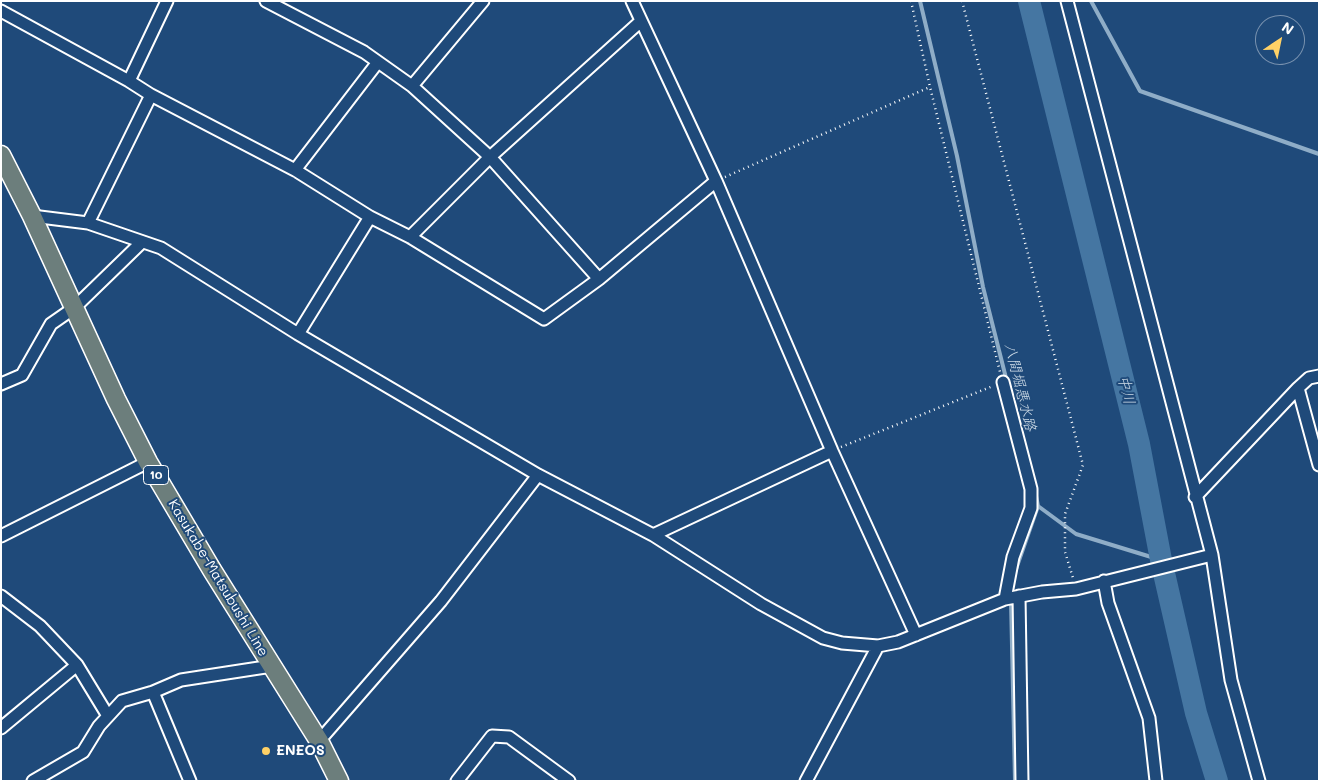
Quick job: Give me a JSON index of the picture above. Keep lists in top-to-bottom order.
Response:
{
  "streets": {
    "main road": ["10", "Kasukabe-Matsubushi Line"]
  },
  "water": ["八間堀悪水路", "中川"],
  "places": ["ENEOS"],
  "north": "top right"
}
